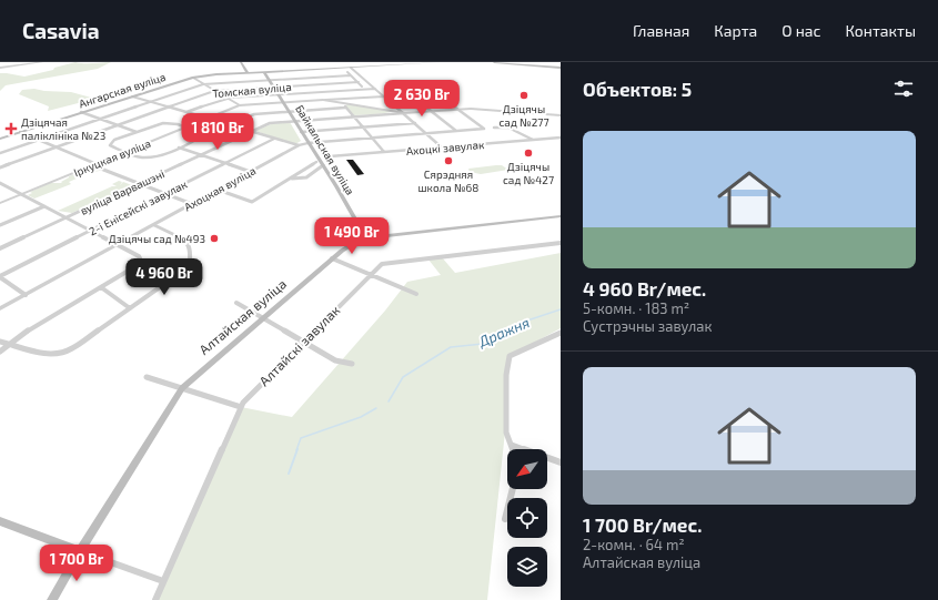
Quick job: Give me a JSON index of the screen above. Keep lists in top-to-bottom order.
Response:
{
  "streets": {
    "main road": ["Ангарская вуліца", "Байкальская вуліца", "Алтайская вуліца"],
    "street": [
      "Томская вуліца",
      "Ахоцкі завулак",
      "Іркуцкая вуліца",
      "Ахоцкая вуліца",
      "вуліца Варвашэні",
      "2-і Енісейскі завулак",
      "Алтайскі завулак"
    ]
  },
  "crossings": [
    ["Ангарская вуліца", "Байкальская вуліца"],
    ["Томская вуліца", "Байкальская вуліца"],
    ["Ахоцкі завулак", "Ахоцкая вуліца"],
    ["Ахоцкі завулак", "вуліца Варвашэні"],
    ["Байкальская вуліца", "Іркуцкая вуліца"],
    ["Байкальская вуліца", "Ахоцкая вуліца"],
    ["Байкальская вуліца", "вуліца Варвашэні"],
    ["Байкальская вуліца", "Алтайская вуліца"],
    ["Іркуцкая вуліца", "вуліца Варвашэні"]
  ],
  "water": ["Дражня"],
  "places": {
    "other": [
      "Дзіцячы сад №277",
      "Дзіцячы сад №427",
      "Сярэдняя школа №68",
      "Дзіцячы сад №493"
    ],
    "health": ["Дзіцячая паліклініка №23"]
  },
  "north": "bottom left",
  "page": {
    "header": "Casavia",
    "nav": [
      "Главная",
      "Карта",
      "О нас",
      "Контакты"
    ],
    "heading": "Объектов: 5",
    "price": [
      "2 630 Br",
      "1 810 Br",
      "1 490 Br",
      "4 960 Br",
      "1 700 Br"
    ],
    "list": [
      {
        "name": "4 960 Br/мес.",
        "note": "5-комн. · 183 m² · Сустрэчны завулак"
      },
      {
        "name": "1 700 Br/мес.",
        "note": "2-комн. · 64 m² · Алтайская вуліца"
      }
    ]
  }
}
